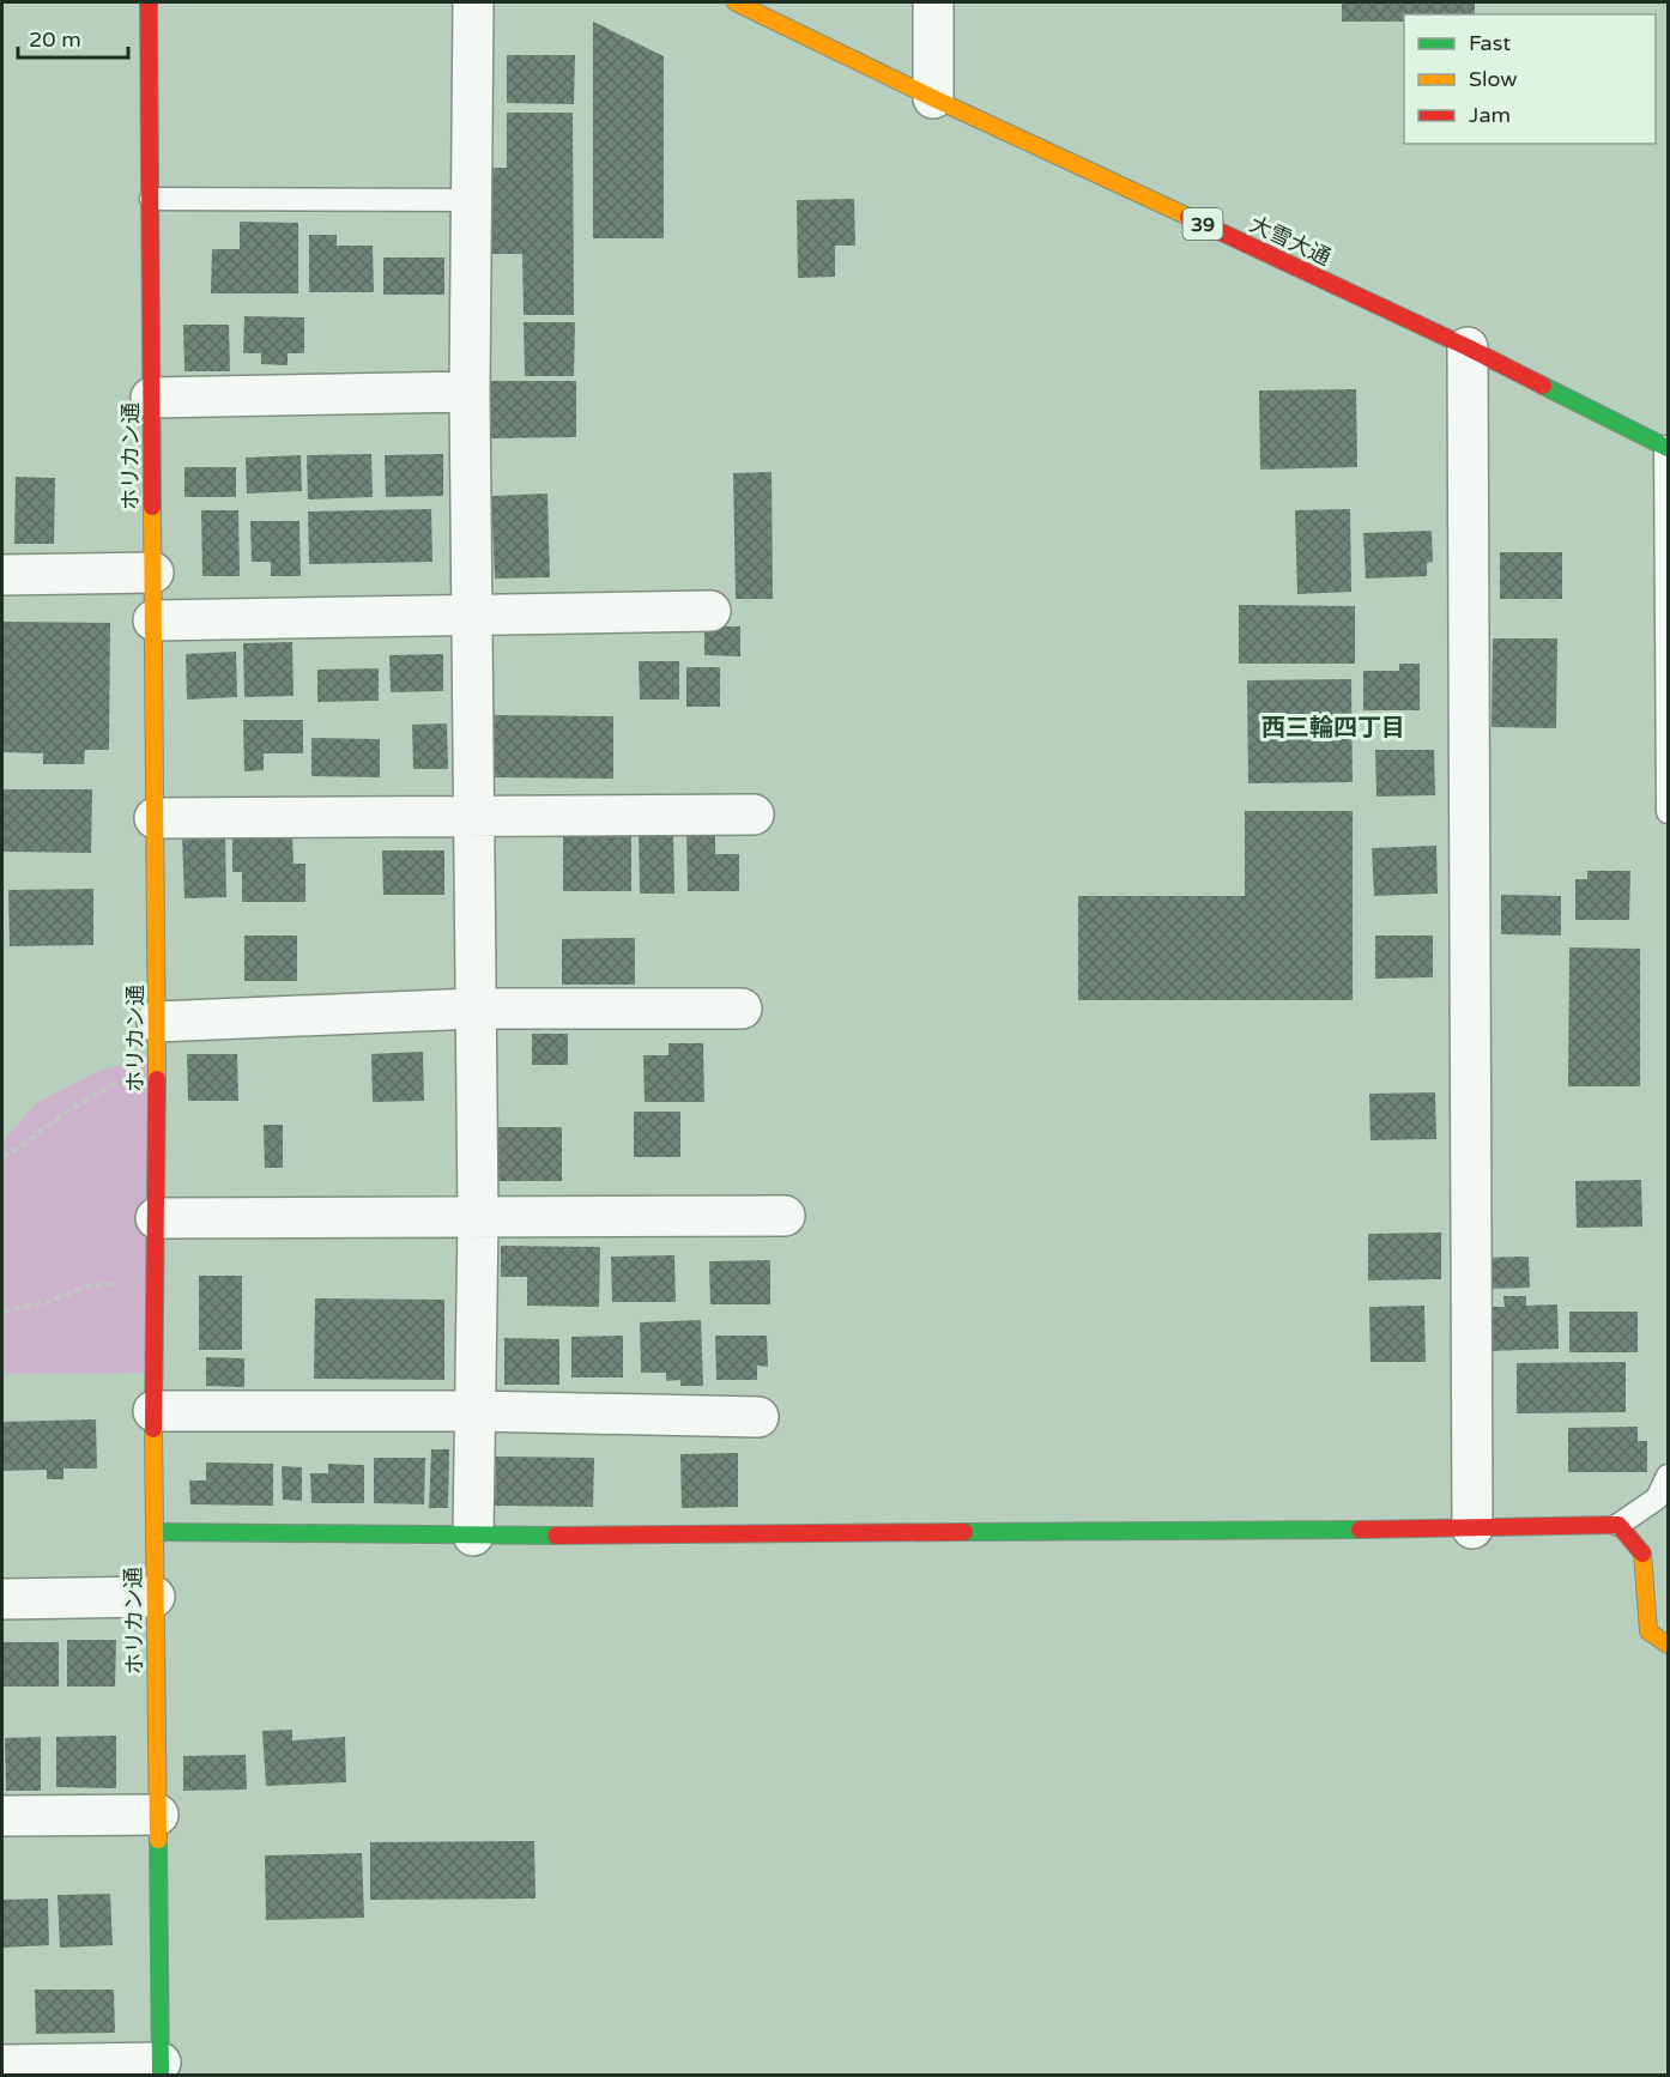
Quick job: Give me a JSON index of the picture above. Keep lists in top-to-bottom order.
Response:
{
  "streets": {
    "main road": ["39", "大雪大通", "ホリカン通"]
  },
  "districts": ["西三輪四丁目"],
  "legend": ["Fast", "Slow", "Jam"],
  "scale_bar": "20 m"
}
